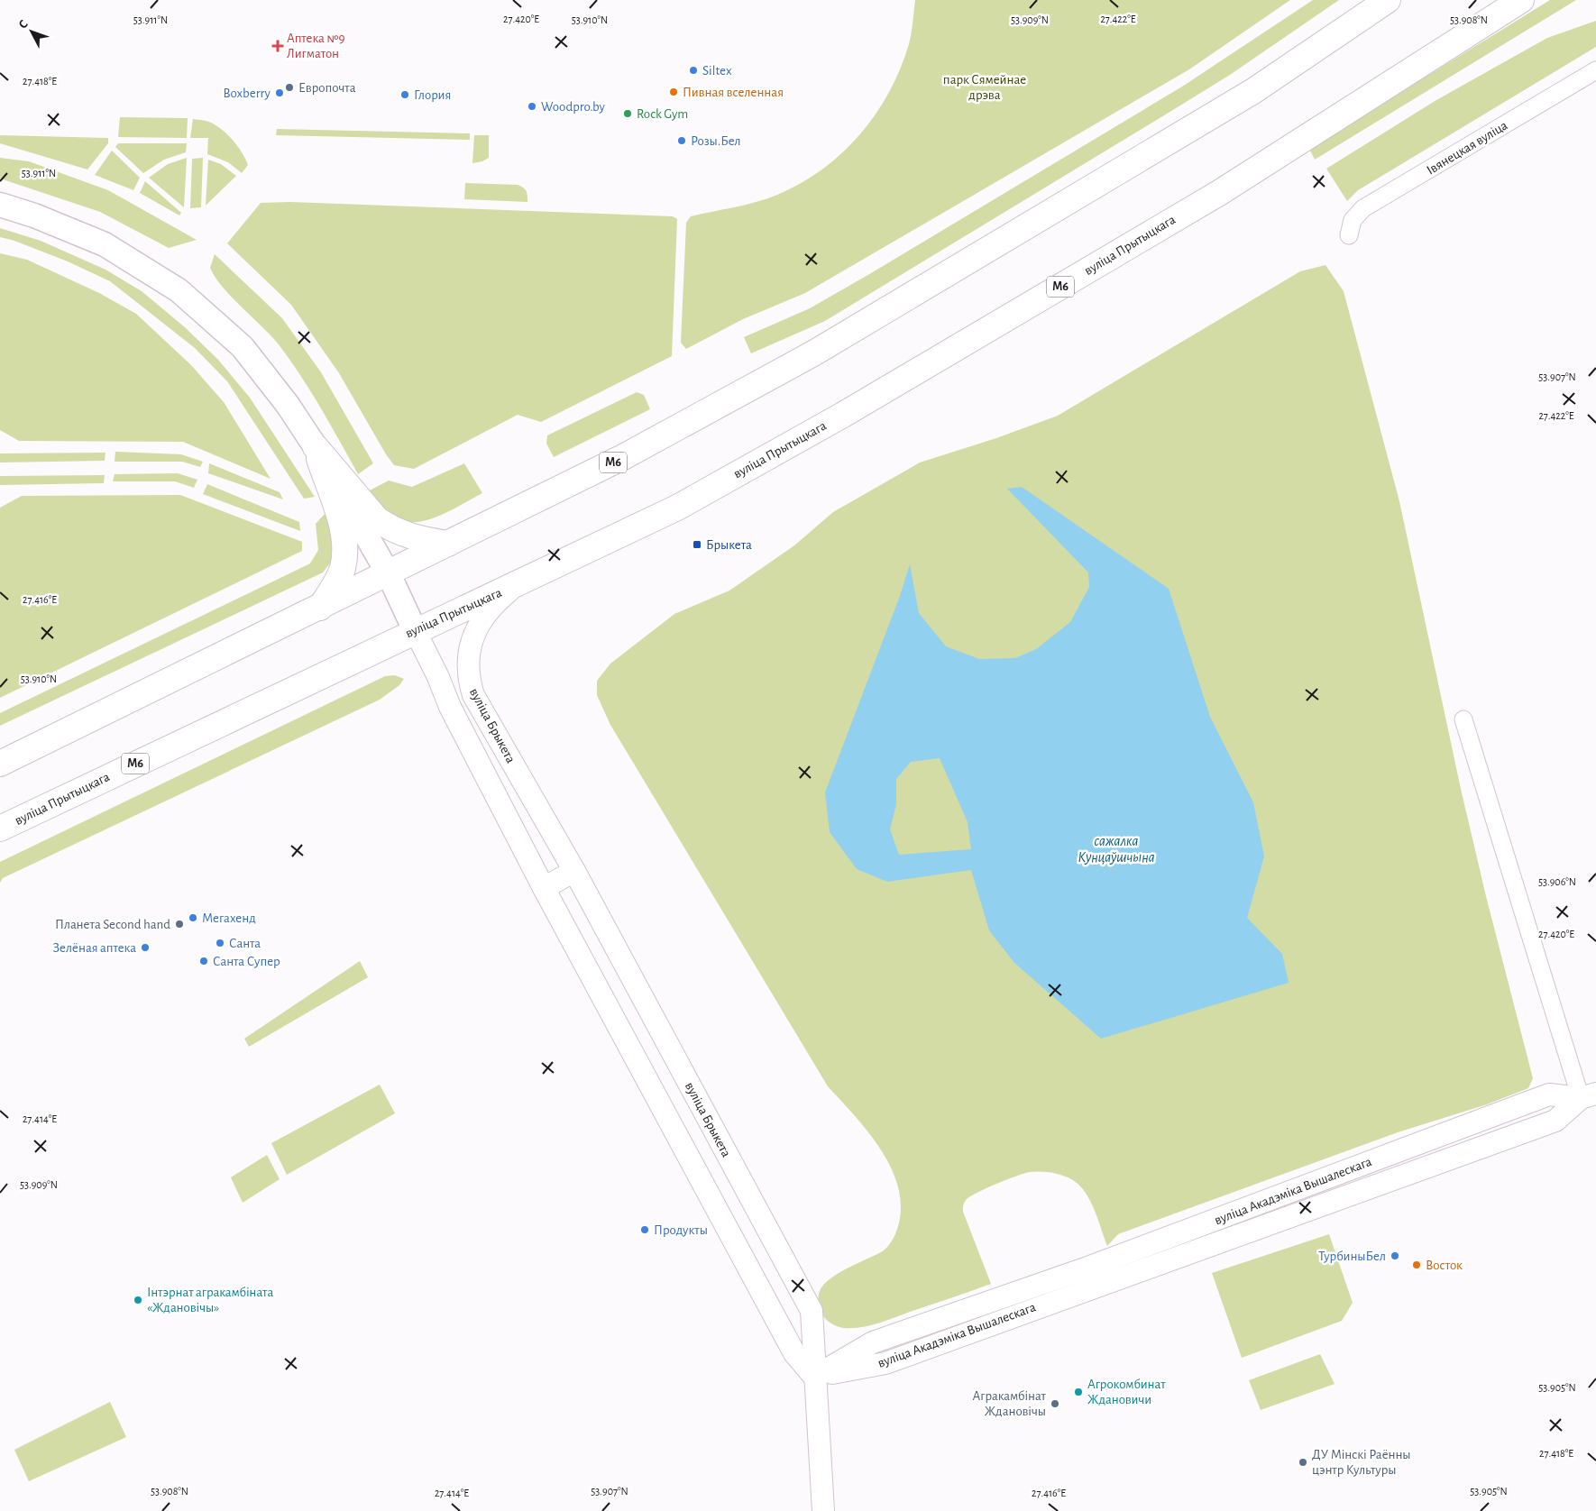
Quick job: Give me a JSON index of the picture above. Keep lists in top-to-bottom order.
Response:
{
  "streets": {
    "main road": ["вуліца Прытыцкага", "М6"],
    "street": ["Івянецкая вуліца", "вуліца Брыкета", "вуліца Акадэміка Вышалескага"]
  },
  "crossings": [
    ["вуліца Прытыцкага", "вуліца Брыкета"],
    ["вуліца Брыкета", "вуліца Акадэміка Вышалескага"]
  ],
  "water": ["сажалка Кунцаўшчына"],
  "parks": ["парк Сямейнае дрэва"],
  "places": {
    "health": ["Аптека №9 Лигматон"],
    "other": [
      "Siltex",
      "Европочта",
      "Пивная вселенная",
      "Boxberry",
      "Глория",
      "Woodpro.by",
      "Rock Gym",
      "Розы.Бел",
      "Мегахенд",
      "Планета Second hand",
      "Санта",
      "Зелёная аптека",
      "Санта Супер",
      "Продукты",
      "ТурбиныБел",
      "Восток",
      "Інтэрнат агракамбіната «Ждановічы»",
      "Агрокомбинат Ждановичи",
      "Агракамбінат Ждановічы",
      "ДУ Мінскі Раённы цэнтр Культуры"
    ],
    "transit": ["Брыкета"]
  },
  "north": "top left",
  "coordinates": [
    "27.420°E",
    "27.422°E",
    "53.911°N",
    "53.910°N",
    "53.909°N",
    "53.908°N",
    "27.418°E",
    "53.907°N",
    "27.416°E",
    "53.906°N",
    "27.414°E",
    "53.905°N"
  ]
}
